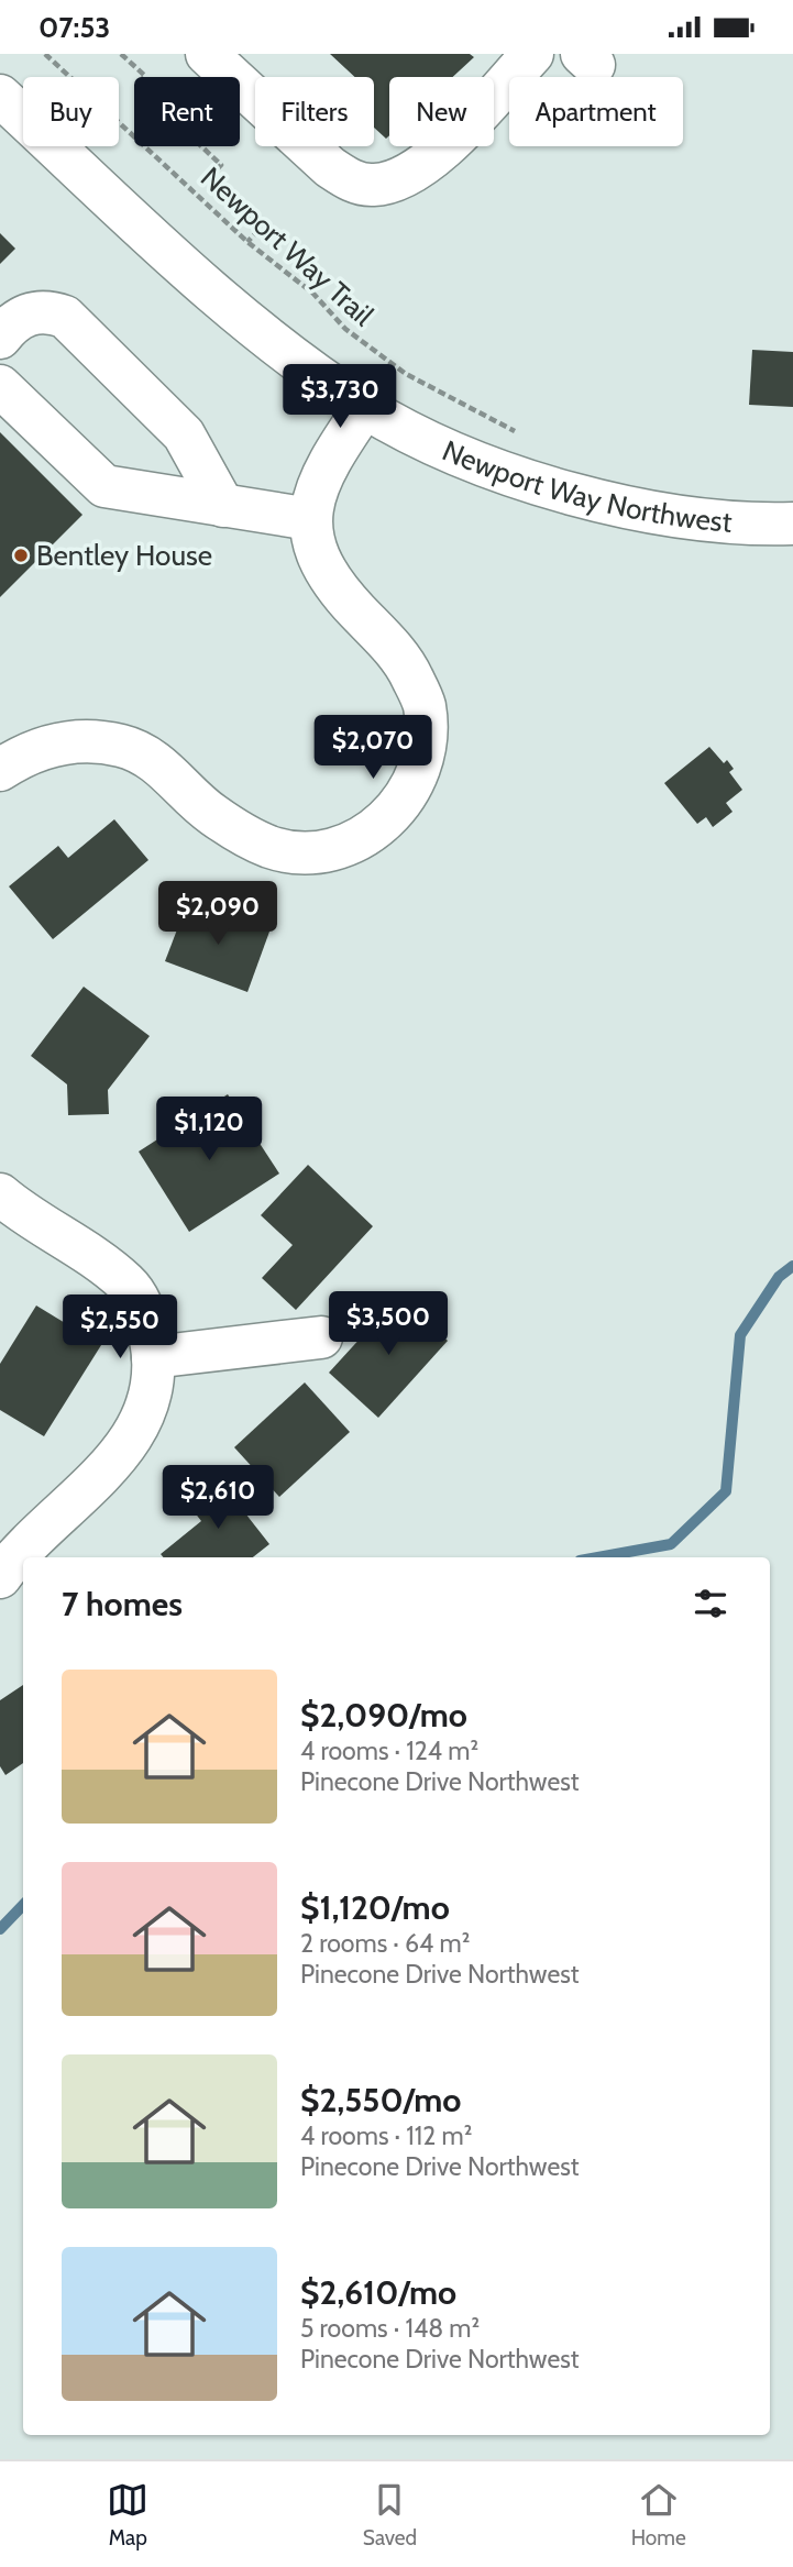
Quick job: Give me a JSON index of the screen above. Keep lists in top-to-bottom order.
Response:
{
  "streets": {
    "street": ["Newport Way Northwest"],
    "path": ["Newport Way Trail"]
  },
  "places": ["Bentley House"],
  "page": {
    "status": "07:53",
    "chip": [
      "Buy",
      "Rent",
      "Filters",
      "New",
      "Apartment"
    ],
    "price": [
      "$3,730",
      "$2,070",
      "$2,090",
      "$1,120",
      "$3,500",
      "$2,550",
      "$2,610"
    ],
    "heading": "7 homes",
    "list": [
      {
        "name": "$2,090/mo",
        "note": "4 rooms · 124 m² · Pinecone Drive Northwest"
      },
      {
        "name": "$1,120/mo",
        "note": "2 rooms · 64 m² · Pinecone Drive Northwest"
      },
      {
        "name": "$2,550/mo",
        "note": "4 rooms · 112 m² · Pinecone Drive Northwest"
      },
      {
        "name": "$2,610/mo",
        "note": "5 rooms · 148 m² · Pinecone Drive Northwest"
      }
    ],
    "tabs": ["Map", "Saved", "Home"]
  }
}
